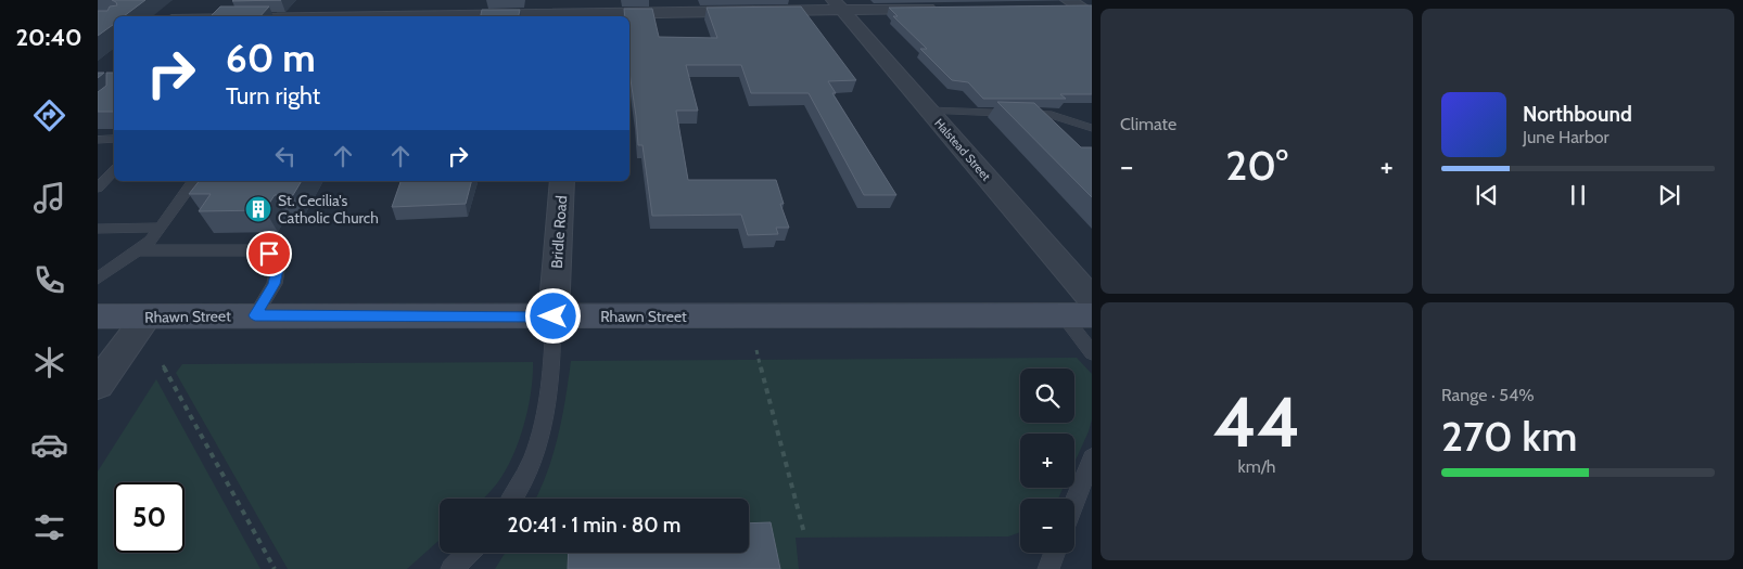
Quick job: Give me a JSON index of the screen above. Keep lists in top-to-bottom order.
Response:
{
  "streets": {
    "main road": ["Rhawn Street"],
    "street": ["Halstead Street", "Bridle Road"]
  },
  "crossings": [
    ["Bridle Road", "Rhawn Street"]
  ],
  "places": {
    "building": ["St. Cecilia's Catholic Church"]
  },
  "page": {
    "tabs": "20:40",
    "tile": [
      "Climate",
      ["44", "km/h"],
      ["Range · 54%", "270 km"]
    ],
    "turn": ["60 m", "Turn right"],
    "song": ["Northbound", "June Harbor"],
    "heat": ["−", "20°", "+"],
    "map_buttons": ["+", "−"],
    "limit": "50",
    "trip": "20:41 · 1 min · 80 m"
  }
}
